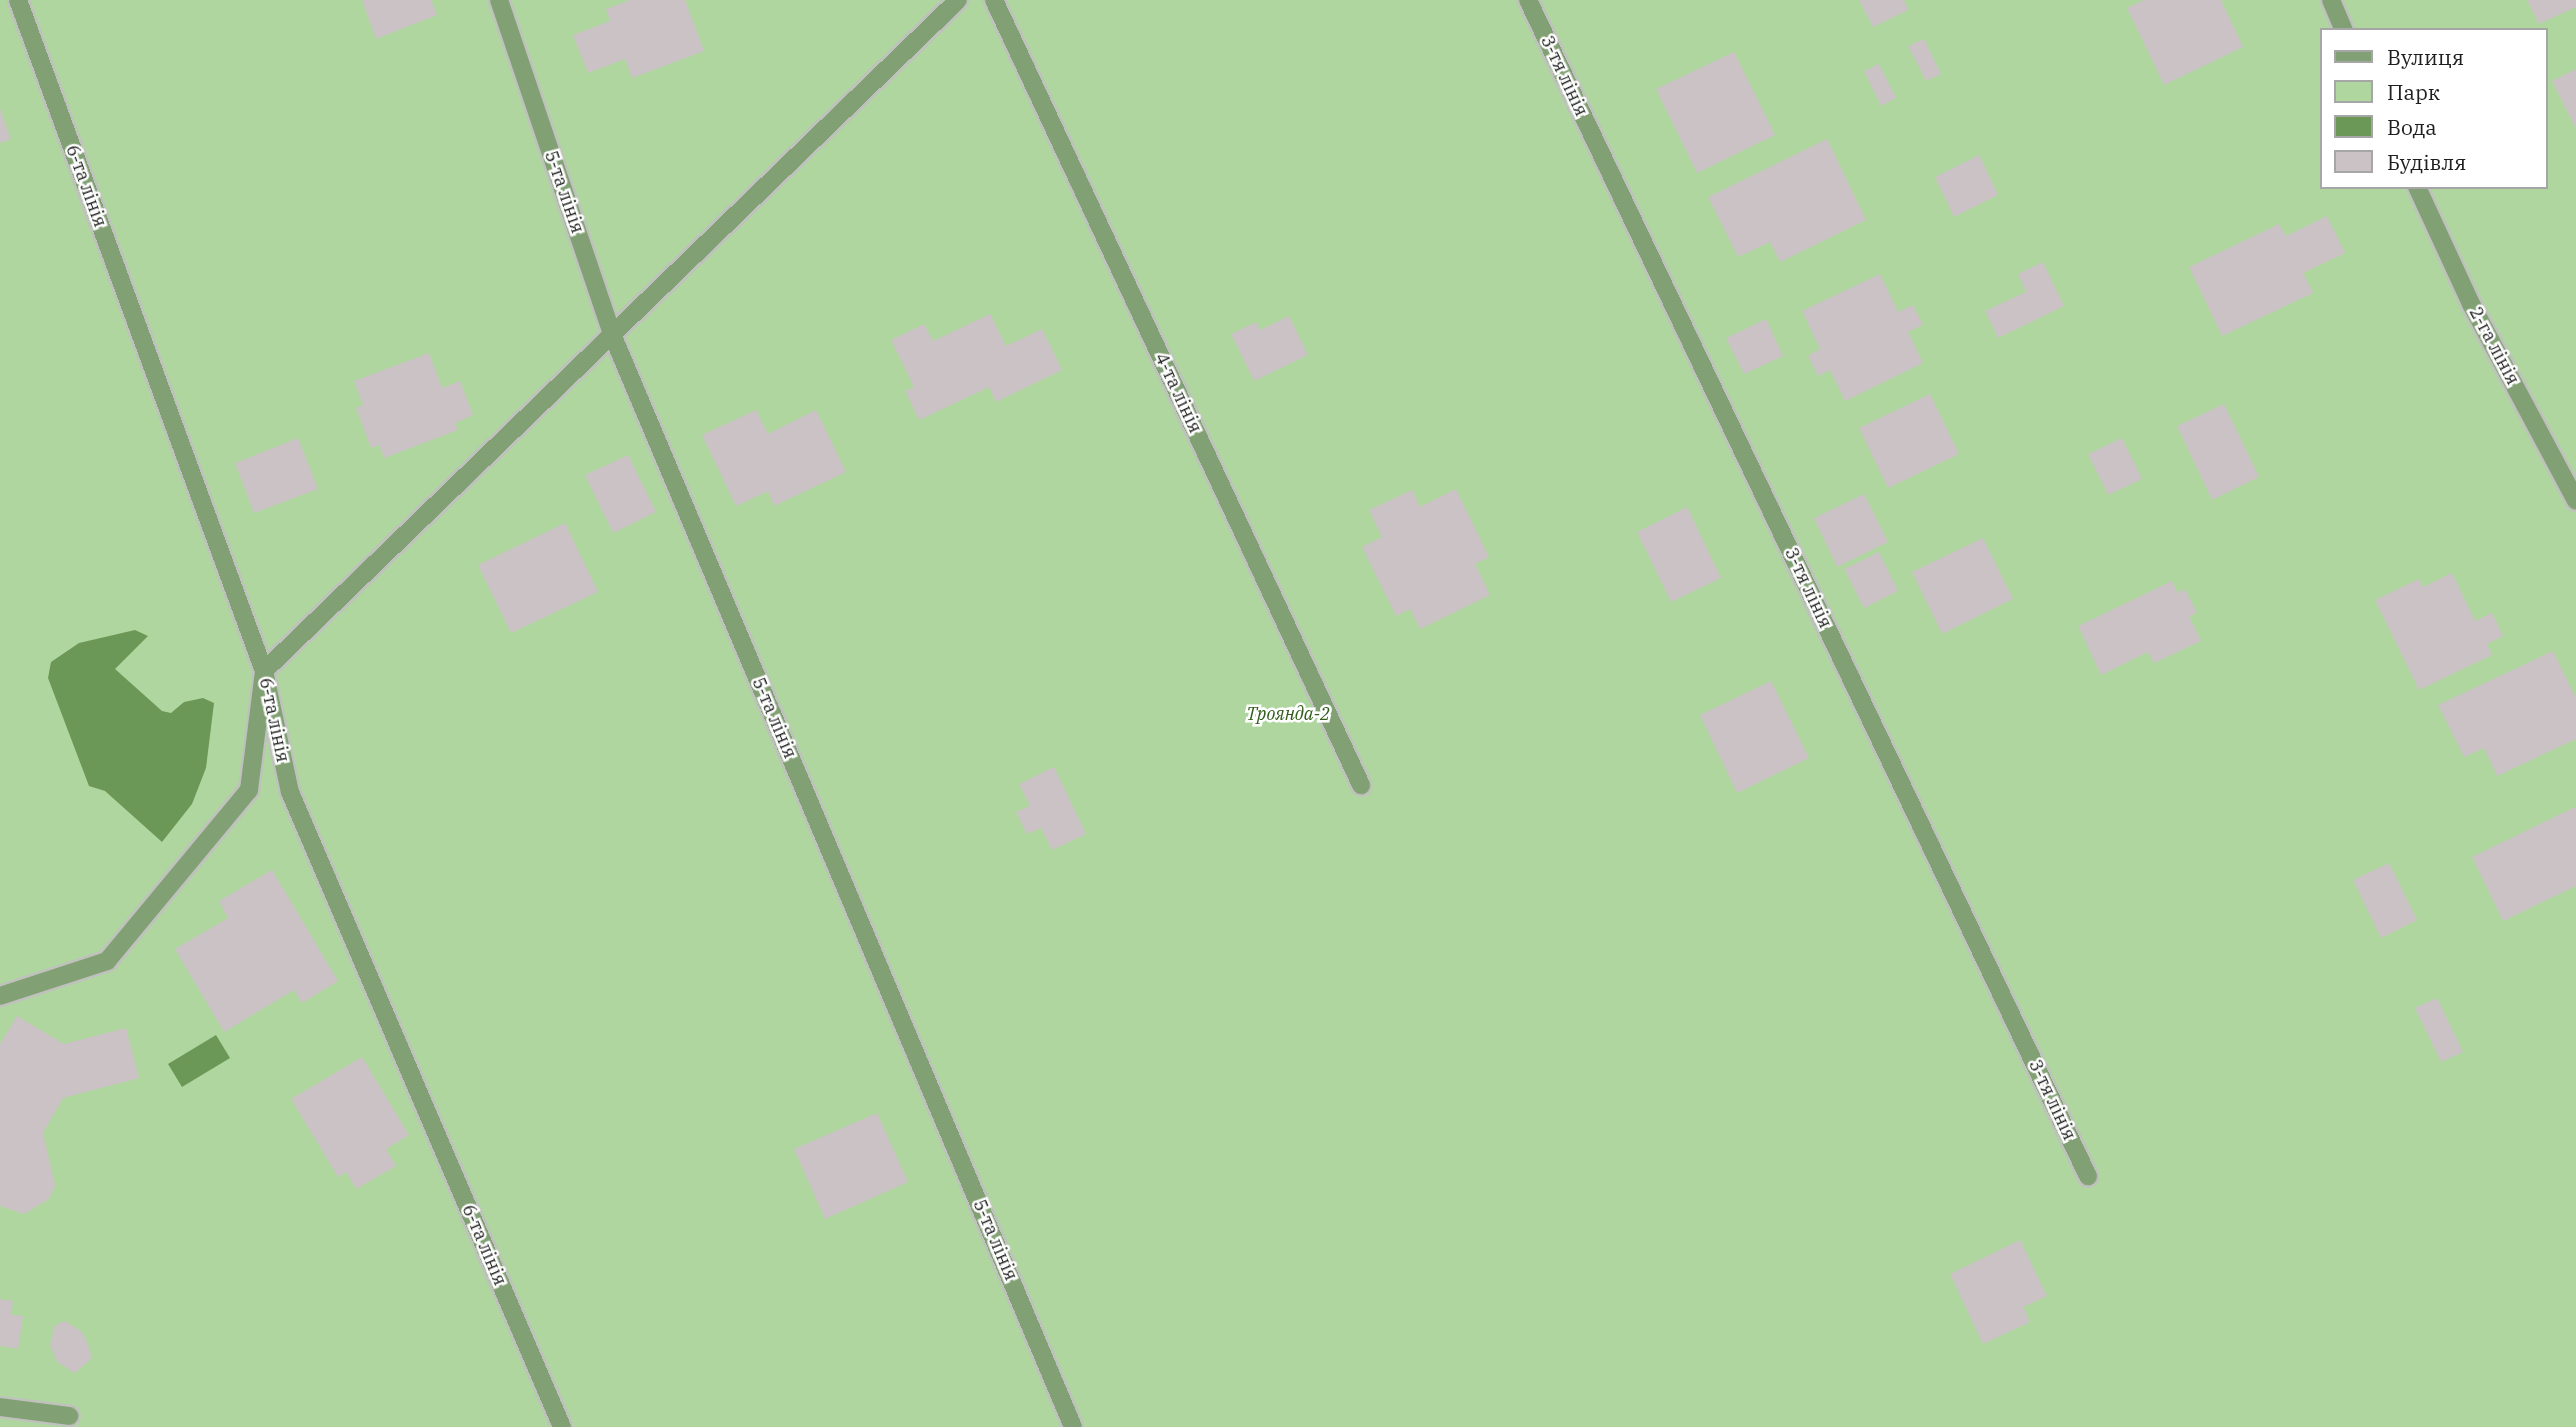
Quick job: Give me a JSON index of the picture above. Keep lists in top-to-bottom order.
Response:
{
  "streets": {
    "street": [
      "3-тя лінія",
      "6-та лінія",
      "5-та лінія",
      "2-га лінія",
      "4-та лінія"
    ]
  },
  "parks": ["Троянда-2"],
  "legend": [
    "Вулиця",
    "Парк",
    "Вода",
    "Будівля"
  ]
}
